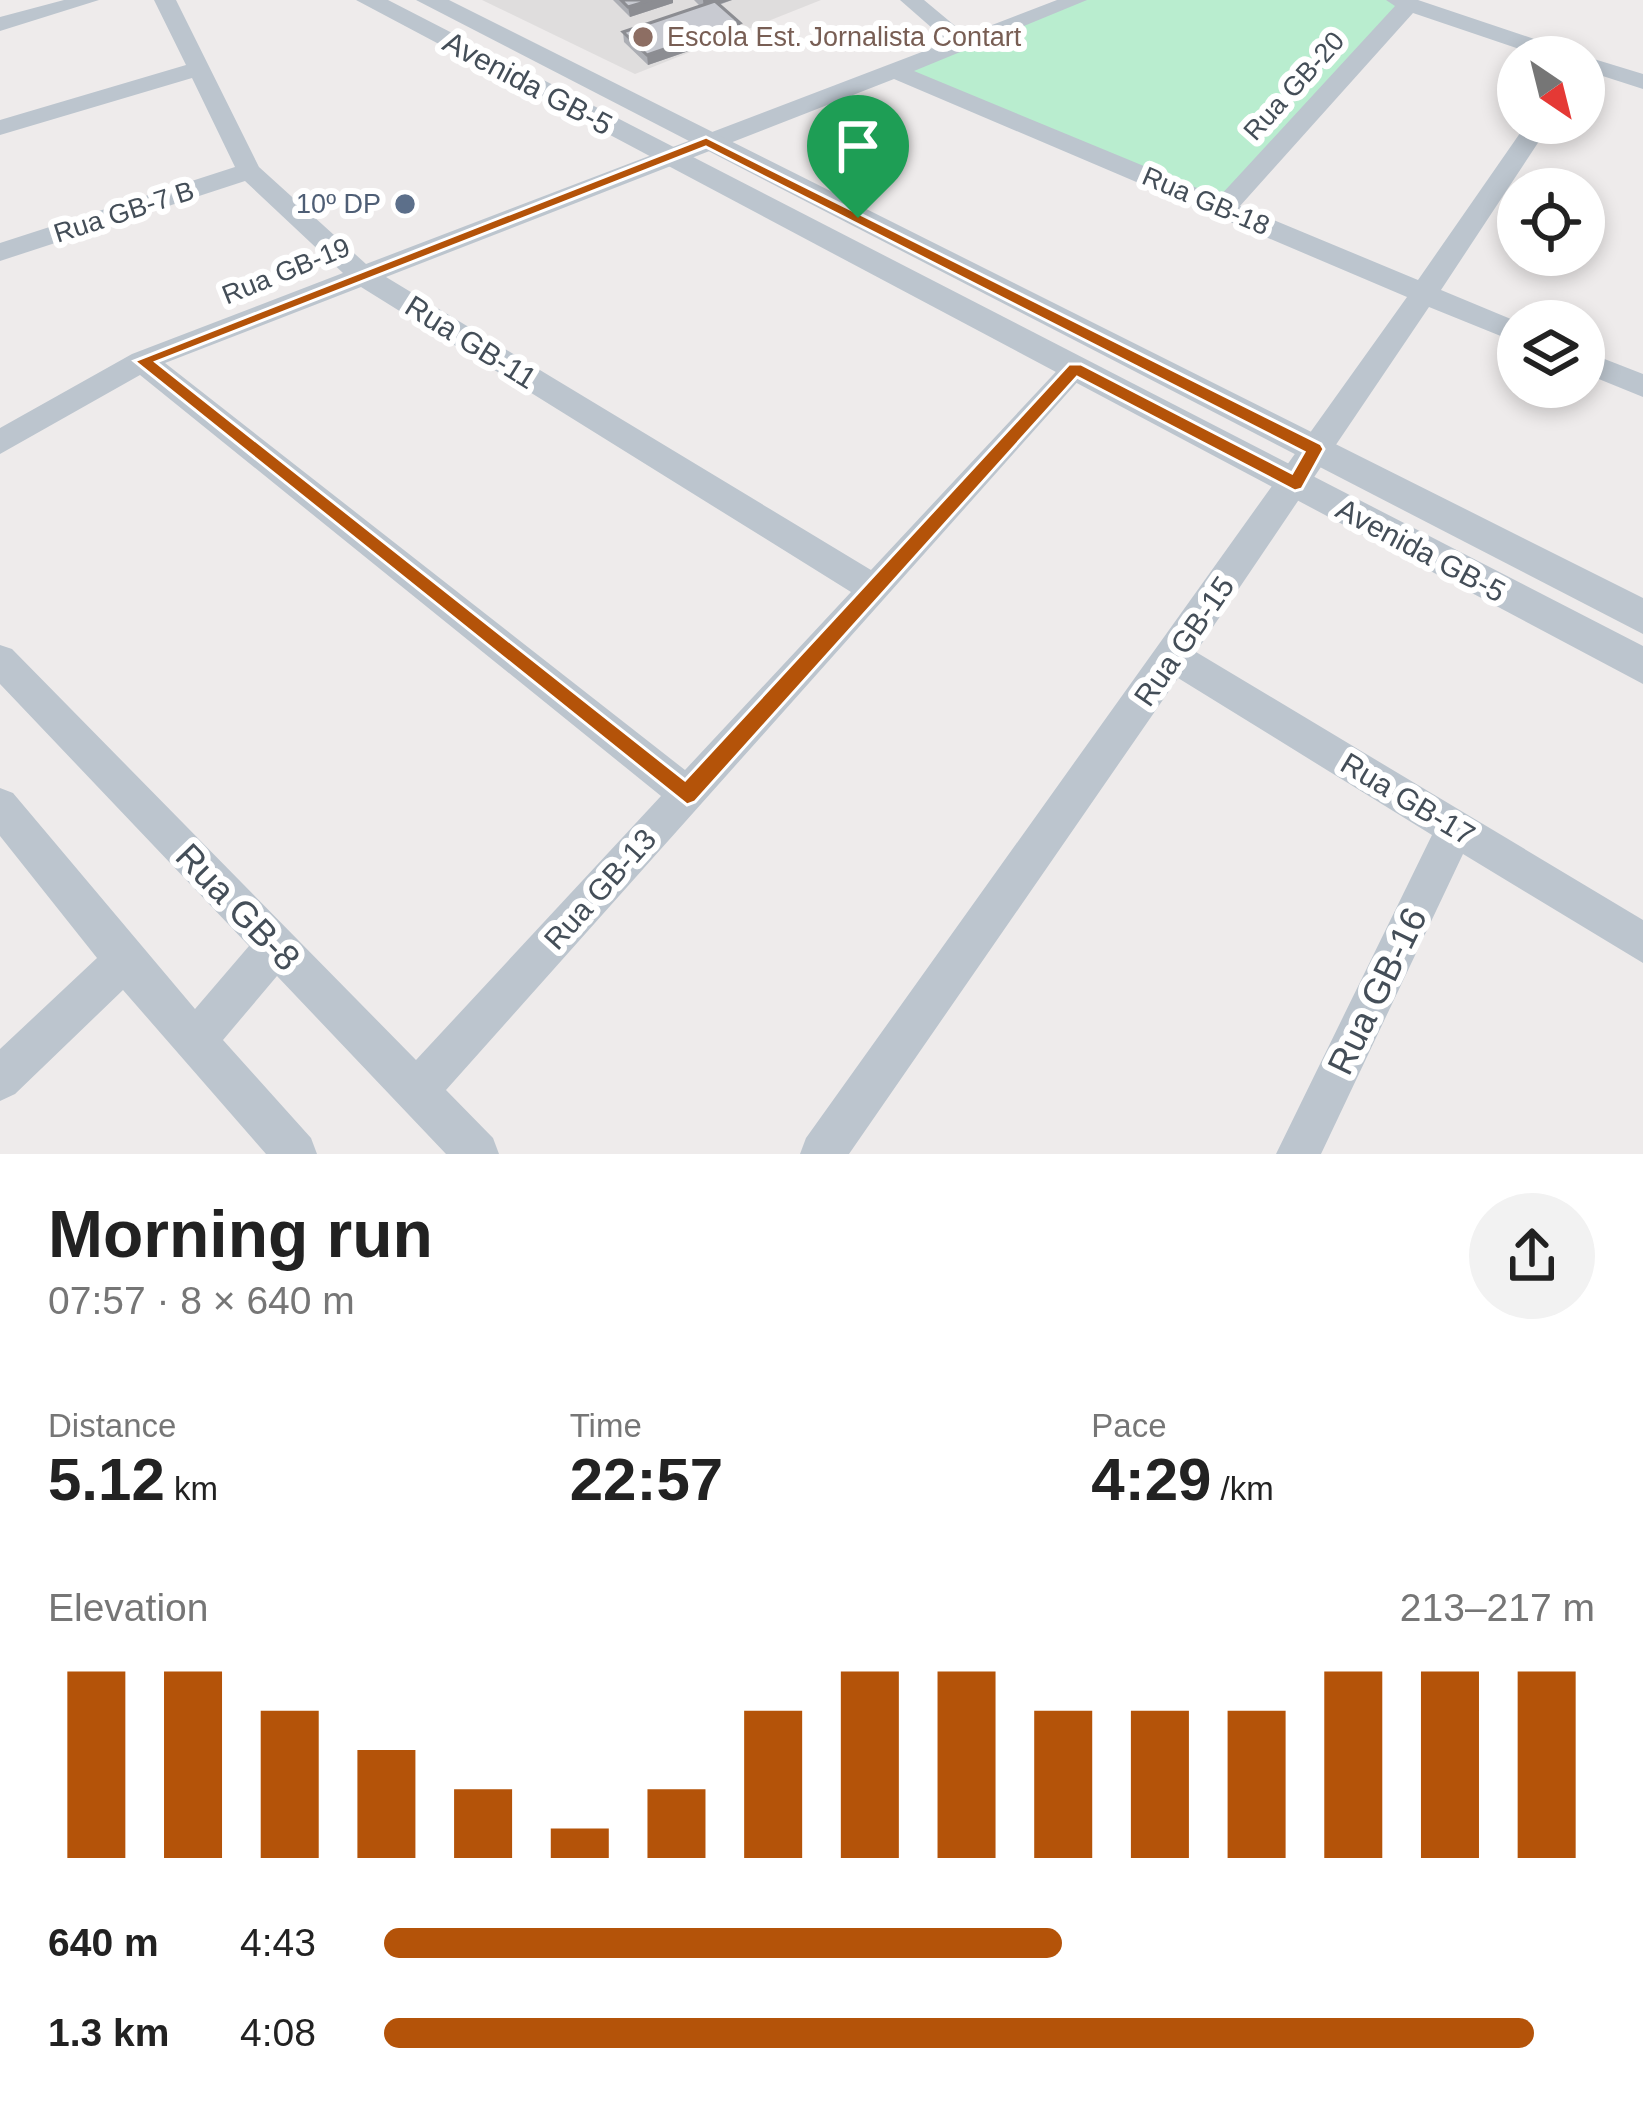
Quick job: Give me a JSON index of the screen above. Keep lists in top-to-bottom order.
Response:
{
  "streets": {
    "street": [
      "Avenida GB-5",
      "Rua GB-20",
      "Rua GB-18",
      "Rua GB-7 B",
      "Rua GB-19",
      "Rua GB-11",
      "Rua GB-15",
      "Rua GB-17",
      "Rua GB-13",
      "Rua GB-8",
      "Rua GB-16"
    ]
  },
  "crossings": [
    ["Avenida GB-5", "Rua GB-19"],
    ["Avenida GB-5", "Rua GB-15"],
    ["Avenida GB-5", "Rua GB-13"],
    ["Rua GB-20", "Rua GB-18"],
    ["Rua GB-18", "Rua GB-19"],
    ["Rua GB-18", "Rua GB-15"],
    ["Rua GB-7 B", "Rua GB-11"],
    ["Rua GB-19", "Rua GB-11"],
    ["Rua GB-11", "Rua GB-13"],
    ["Rua GB-15", "Rua GB-17"],
    ["Rua GB-17", "Rua GB-16"],
    ["Rua GB-13", "Rua GB-8"]
  ],
  "places": ["Escola Est. Jornalista Contart", "10º DP"],
  "north": "bottom right",
  "page": {
    "heading": ["Morning run", "07:57 · 8 × 640 m"],
    "stats": [
      ["Distance", "5.12 km"],
      ["Time", "22:57"],
      ["Pace", "4:29 /km"]
    ],
    "chart": ["Elevation", "213–217 m"],
    "list": [
      {
        "name": "640 m",
        "note": "4:43"
      },
      {
        "name": "1.3 km",
        "note": "4:08"
      }
    ]
  }
}
